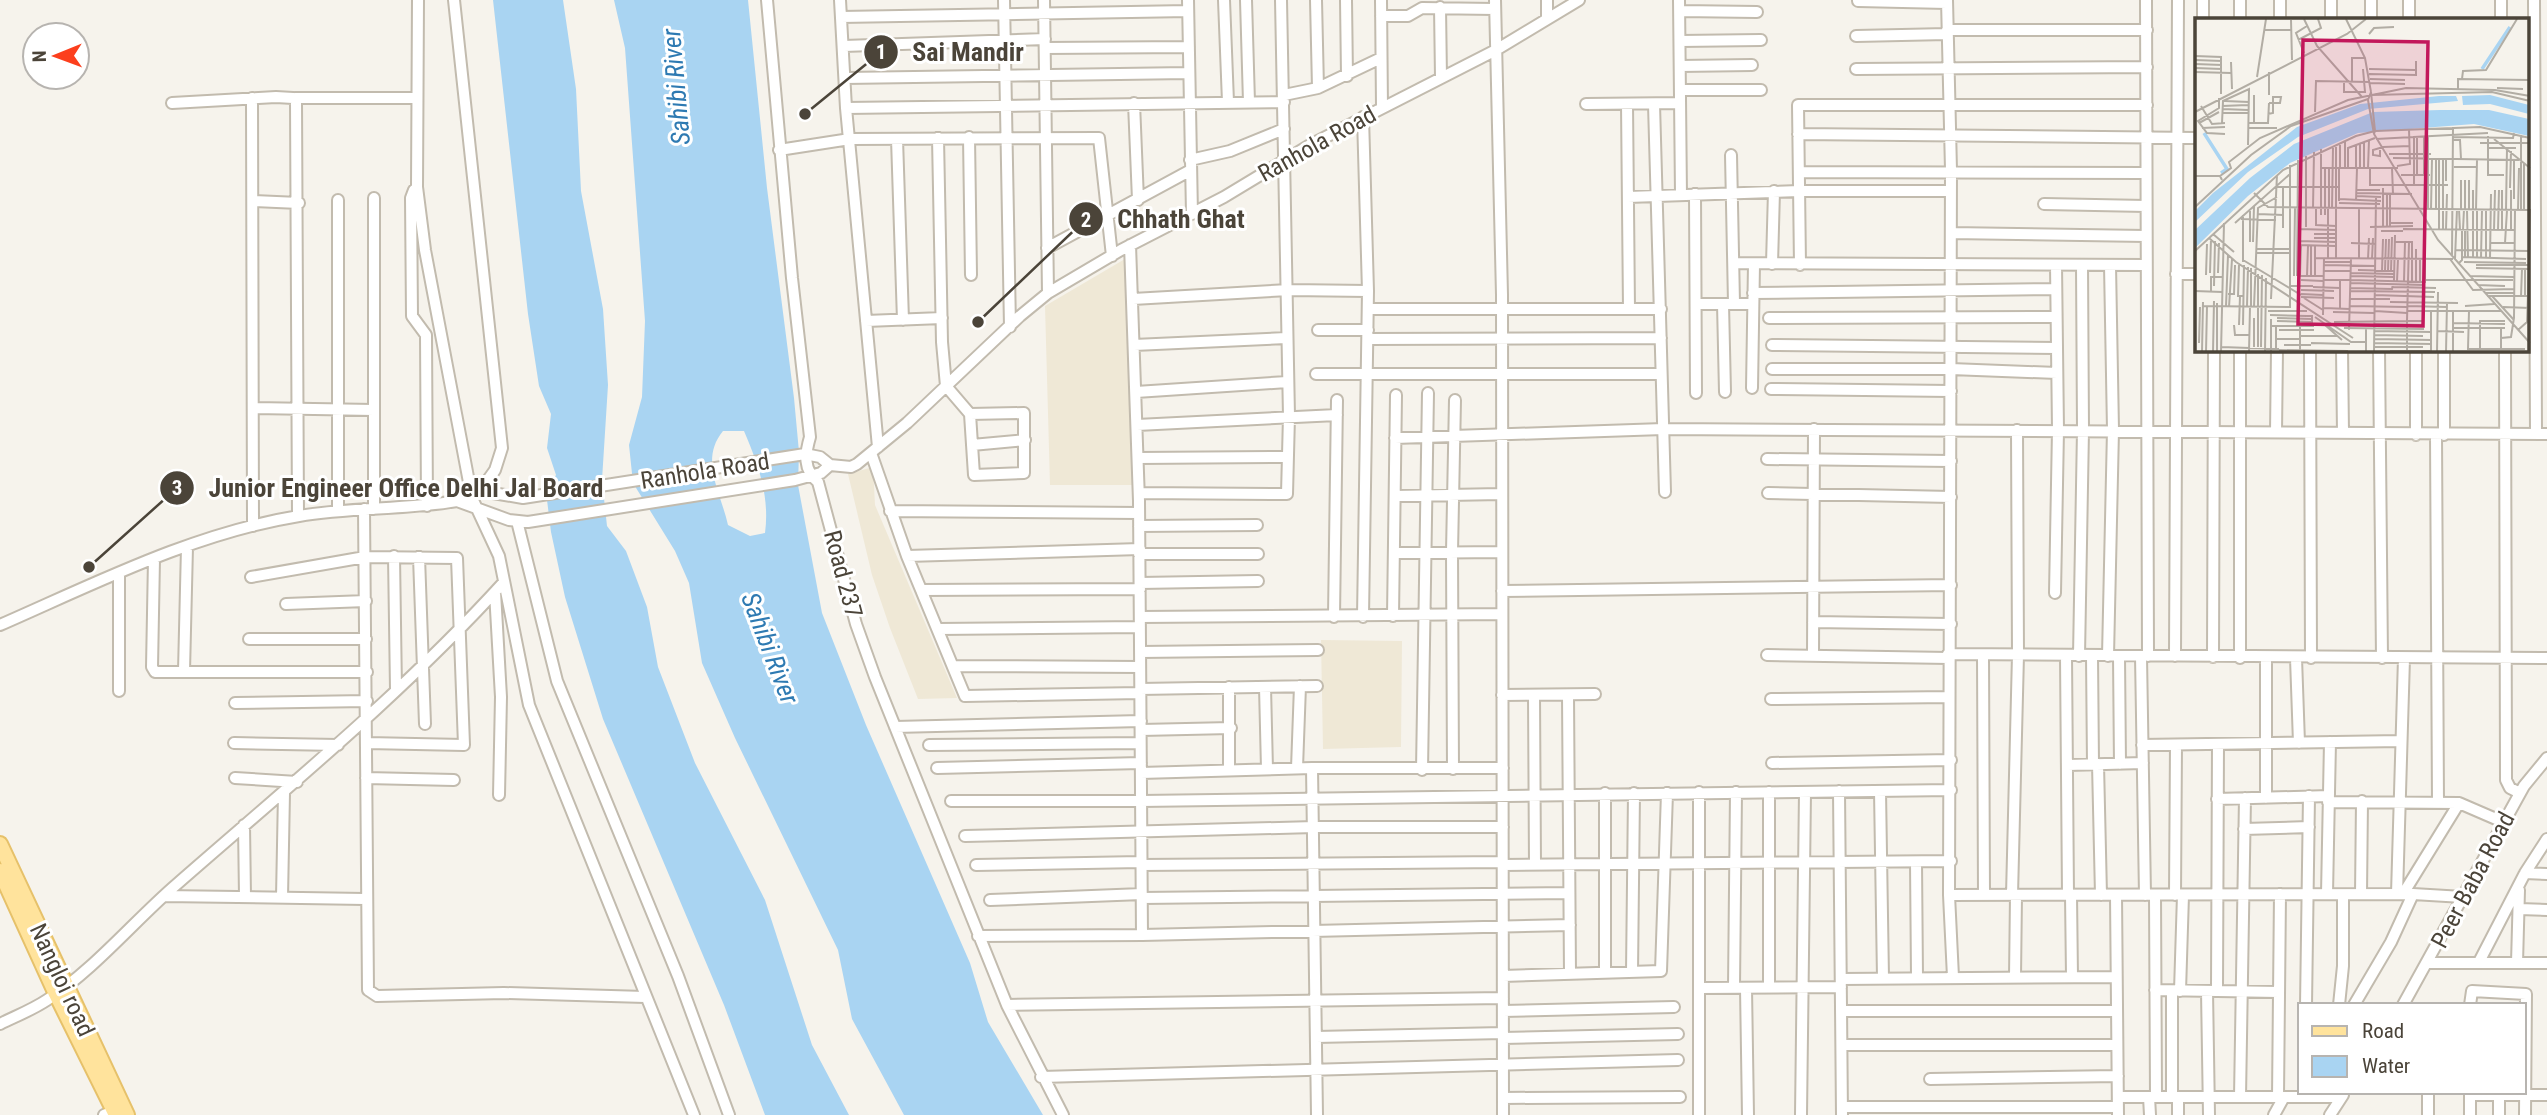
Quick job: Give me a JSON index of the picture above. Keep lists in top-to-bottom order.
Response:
{
  "streets": {
    "main road": ["Nangloi road"],
    "street": ["Ranhola Road", "Road 237", "Peer Baba Road"]
  },
  "crossings": [
    ["Ranhola Road", "Road 237"]
  ],
  "water": ["Sahibi River"],
  "places": ["Sai Mandir", "Chhath Ghat", "Junior Engineer Office Delhi Jal Board"],
  "legend": ["Road", "Water"],
  "north": "left"
}
